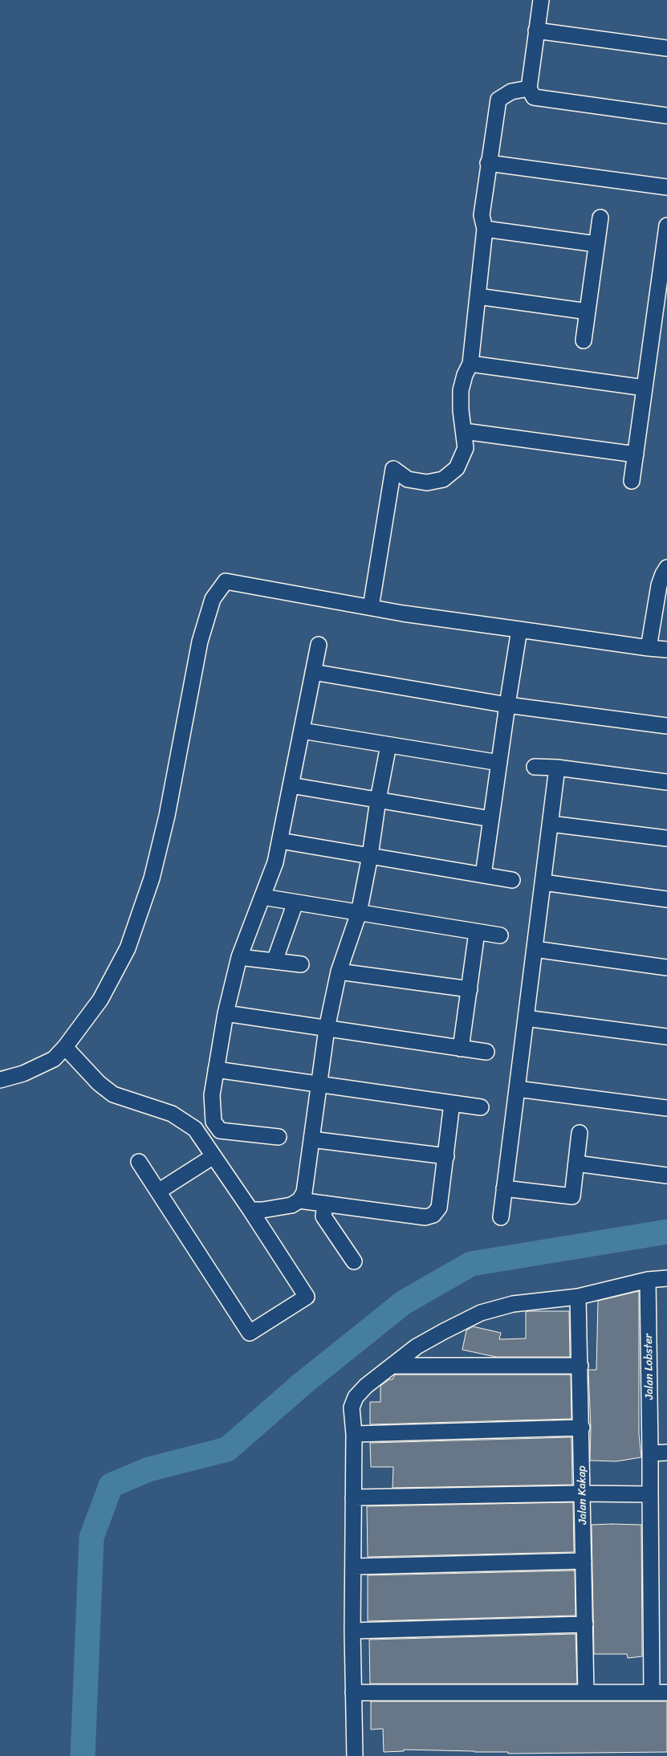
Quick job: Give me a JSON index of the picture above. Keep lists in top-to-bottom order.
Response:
{
  "streets": {
    "street": ["Jalan Lobster", "Jalan Kakap"]
  }
}
